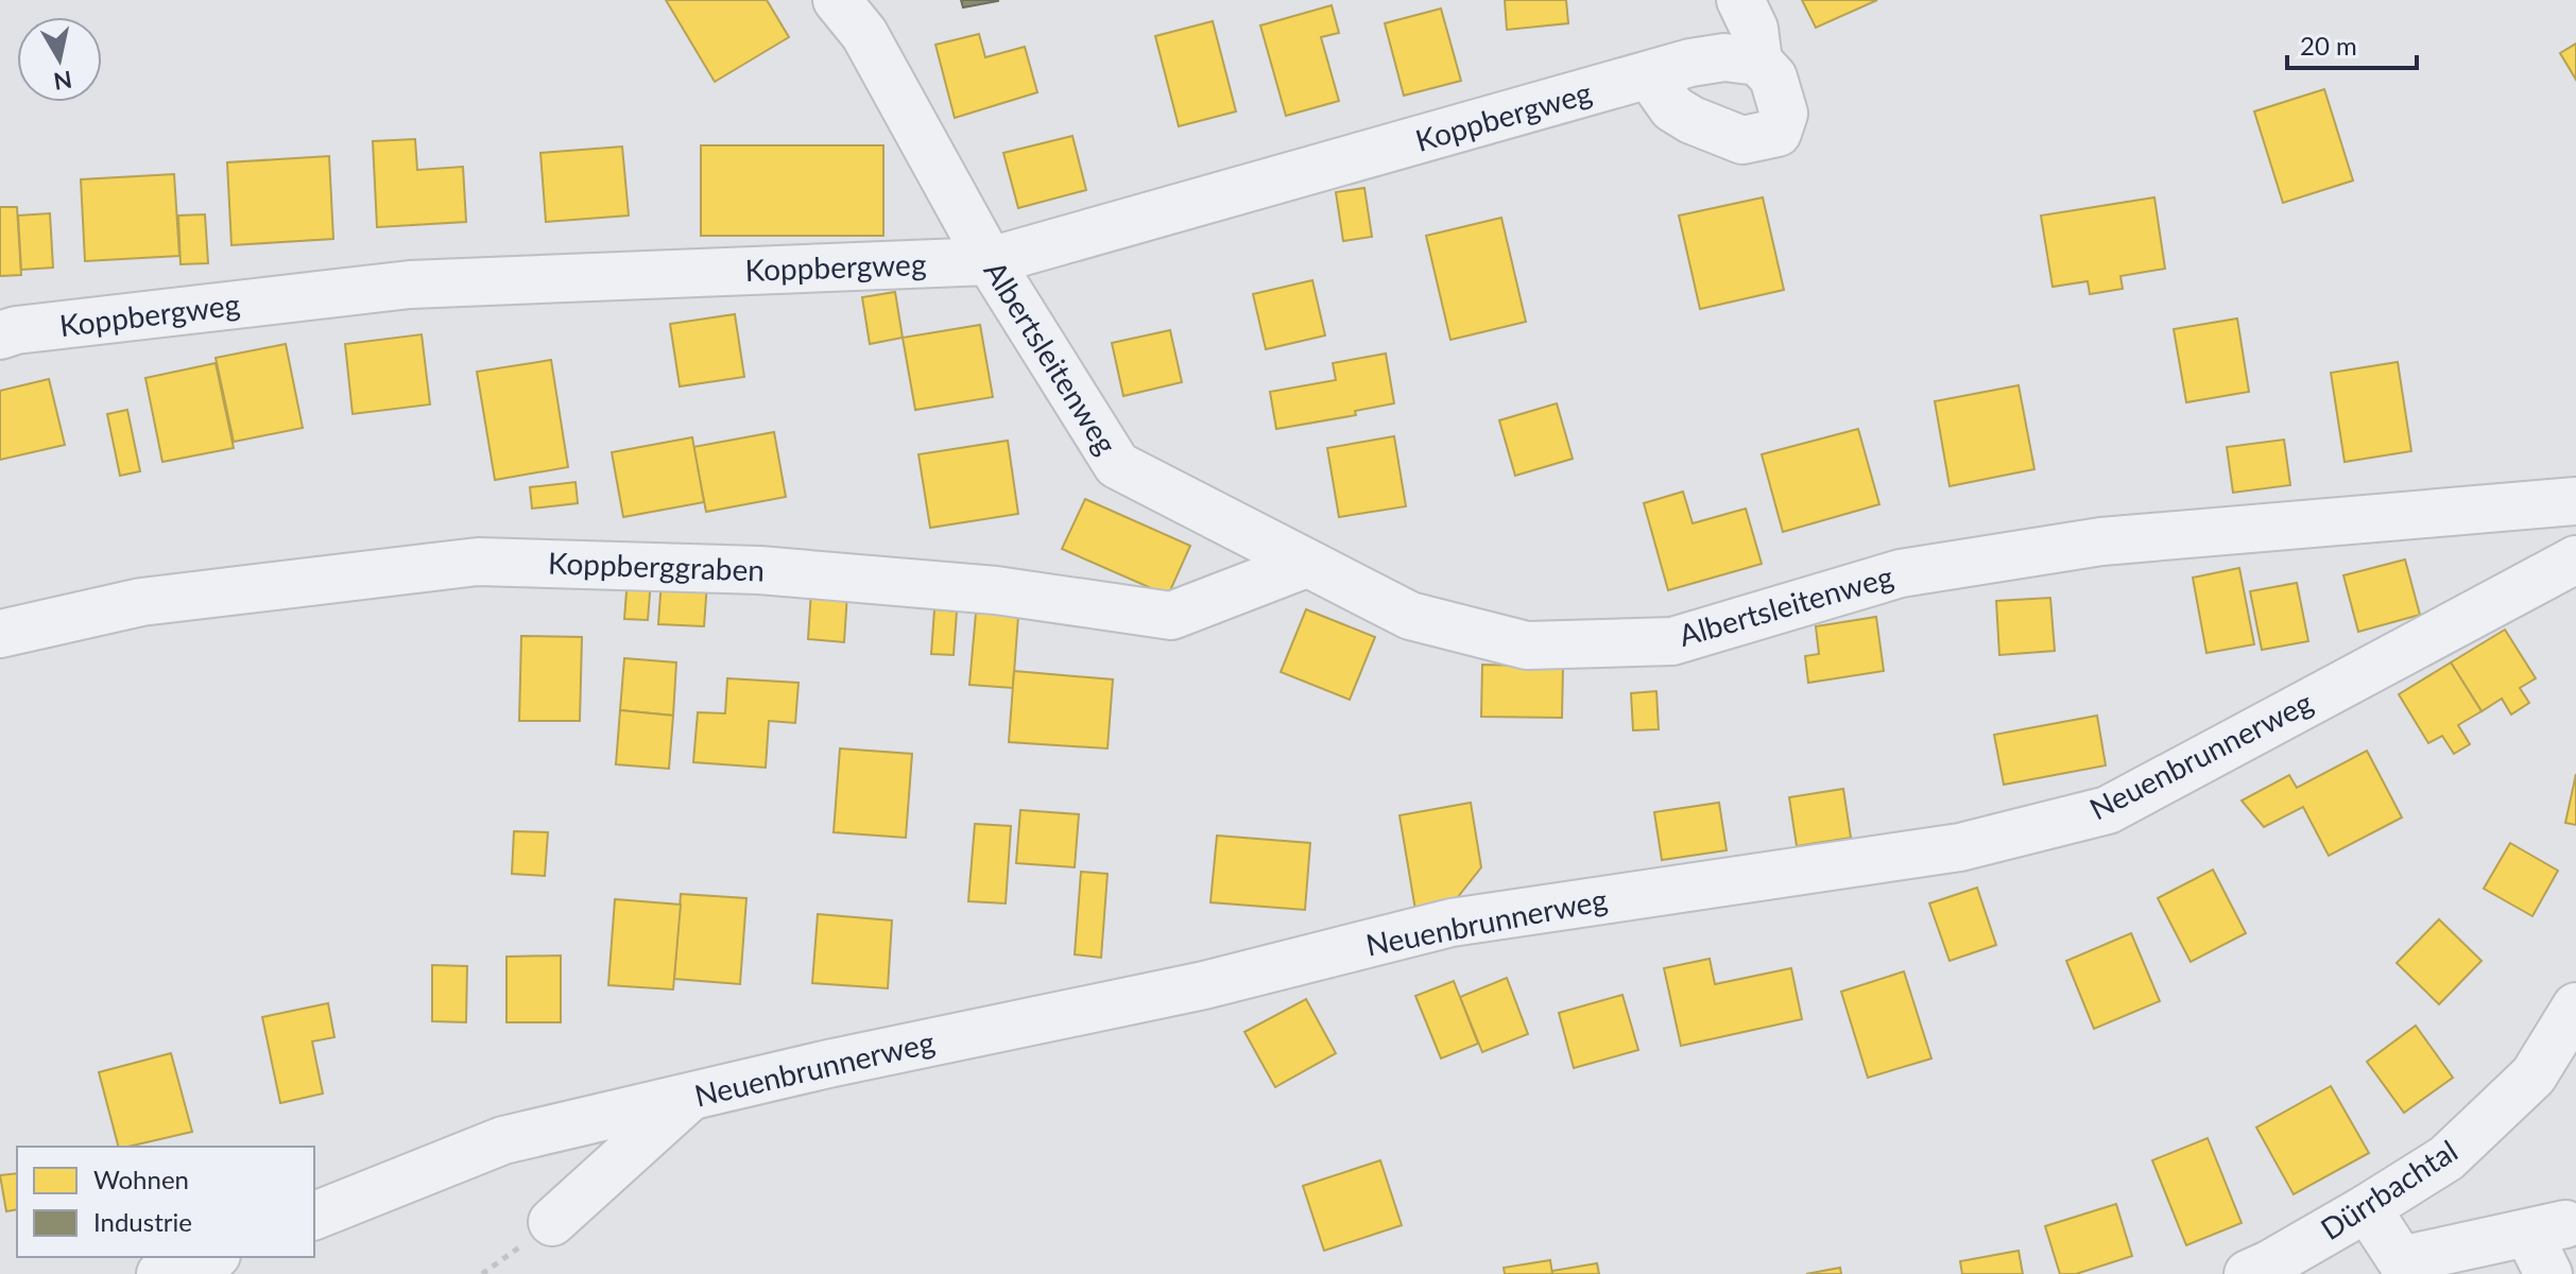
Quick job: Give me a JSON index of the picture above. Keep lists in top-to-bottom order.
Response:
{
  "streets": {
    "street": [
      "Koppbergweg",
      "Albertsleitenweg",
      "Koppberggraben",
      "Neuenbrunnerweg",
      "Dürrbachtal"
    ]
  },
  "crossings": [
    ["Koppbergweg", "Albertsleitenweg"],
    ["Albertsleitenweg", "Koppberggraben"]
  ],
  "legend": ["Wohnen", "Industrie"],
  "scale_bar": "20 m",
  "north": "bottom"
}
